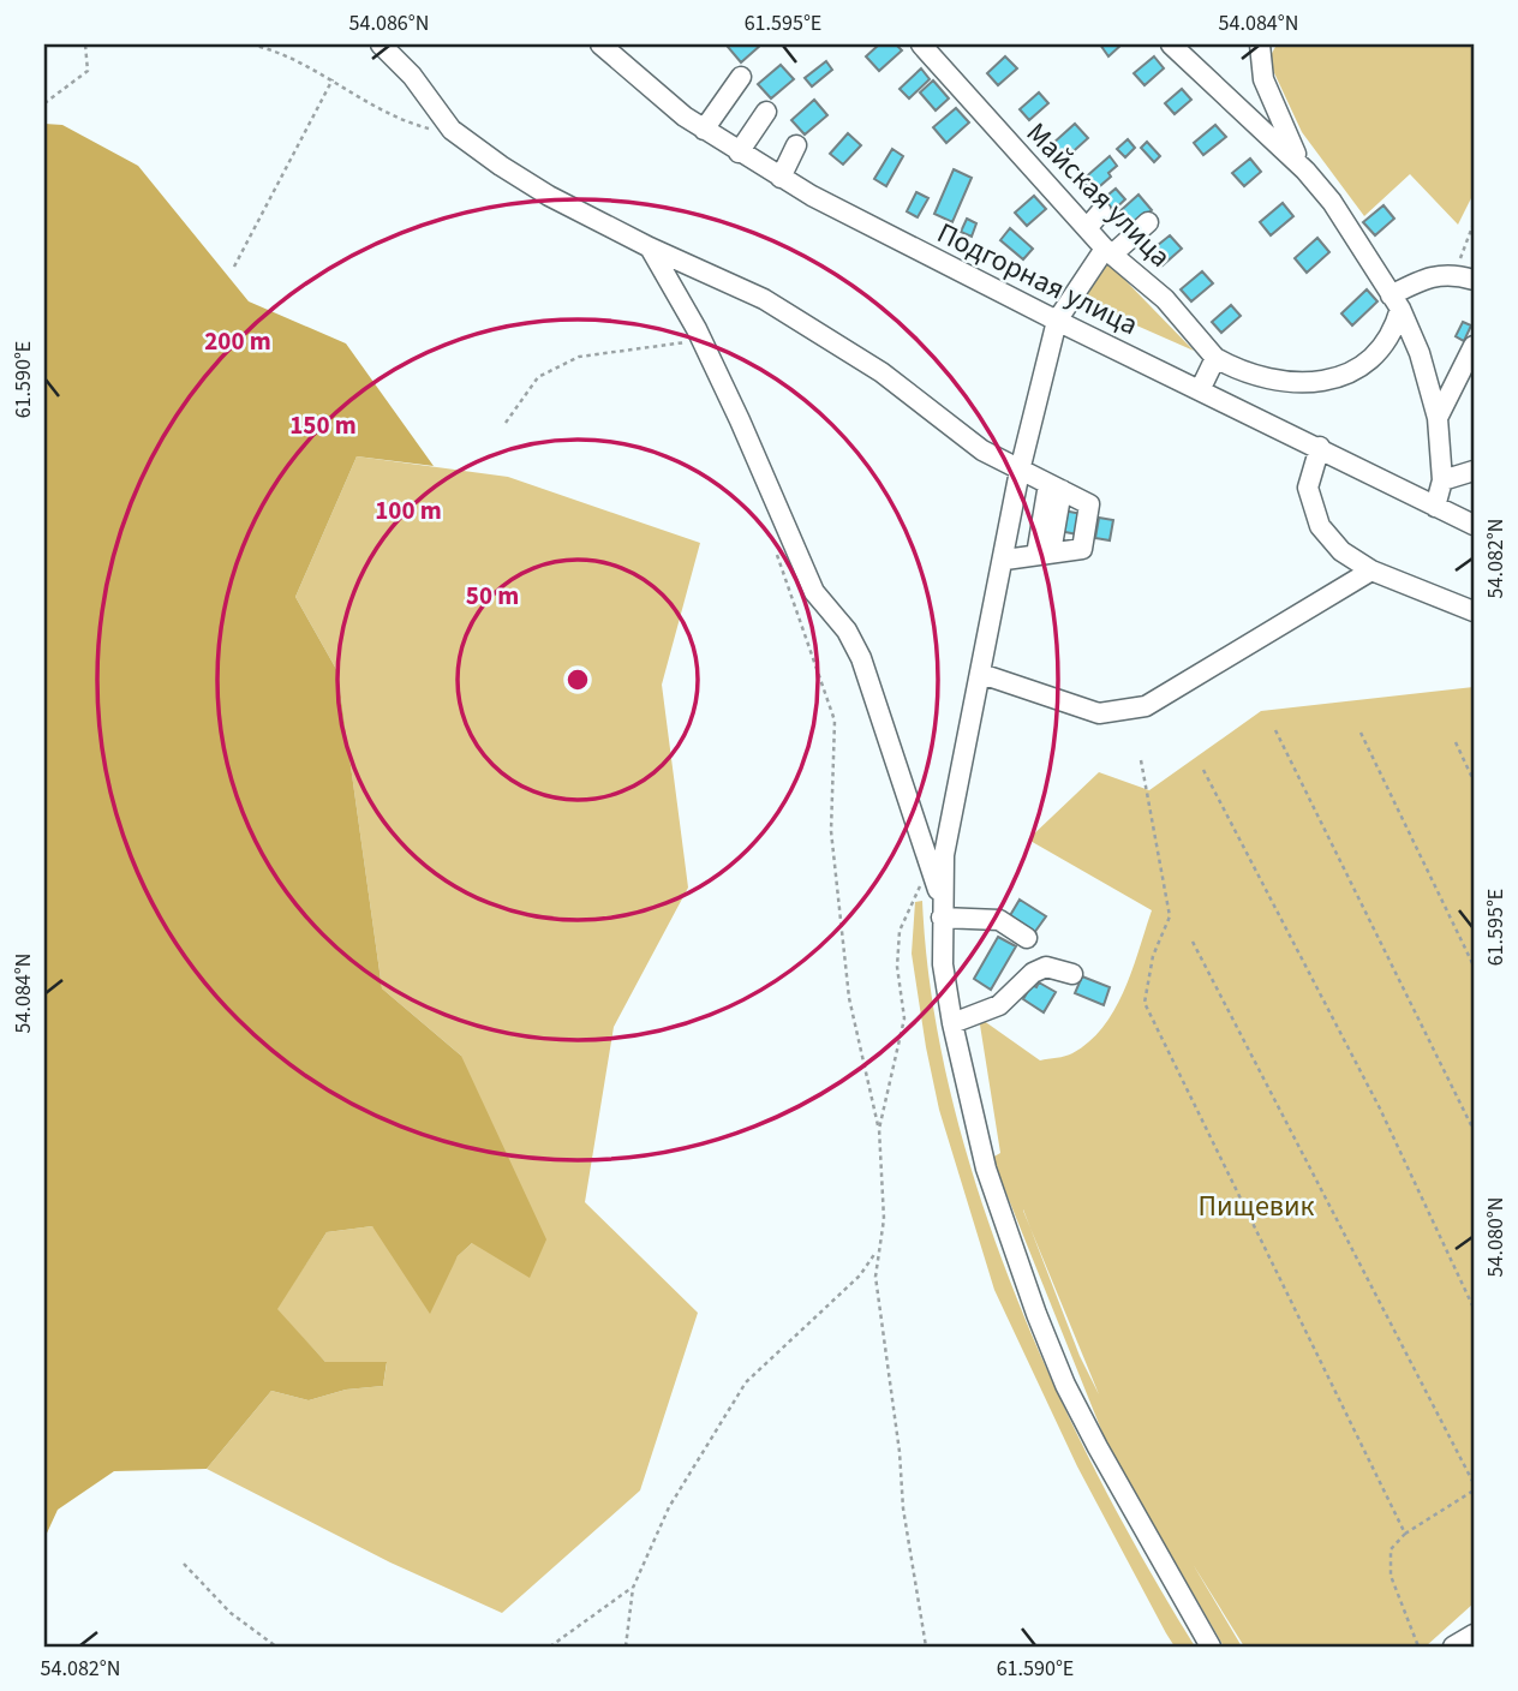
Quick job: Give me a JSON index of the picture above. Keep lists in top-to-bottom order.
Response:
{
  "streets": {
    "street": ["Майская улица", "Подгорная улица"]
  },
  "parks": ["Пищевик"],
  "coordinates": [
    "54.086°N",
    "61.595°E",
    "54.084°N",
    "61.590°E",
    "54.082°N",
    "54.080°N"
  ],
  "rings": [
    "200 m",
    "150 m",
    "100 m",
    "50 m"
  ]
}
